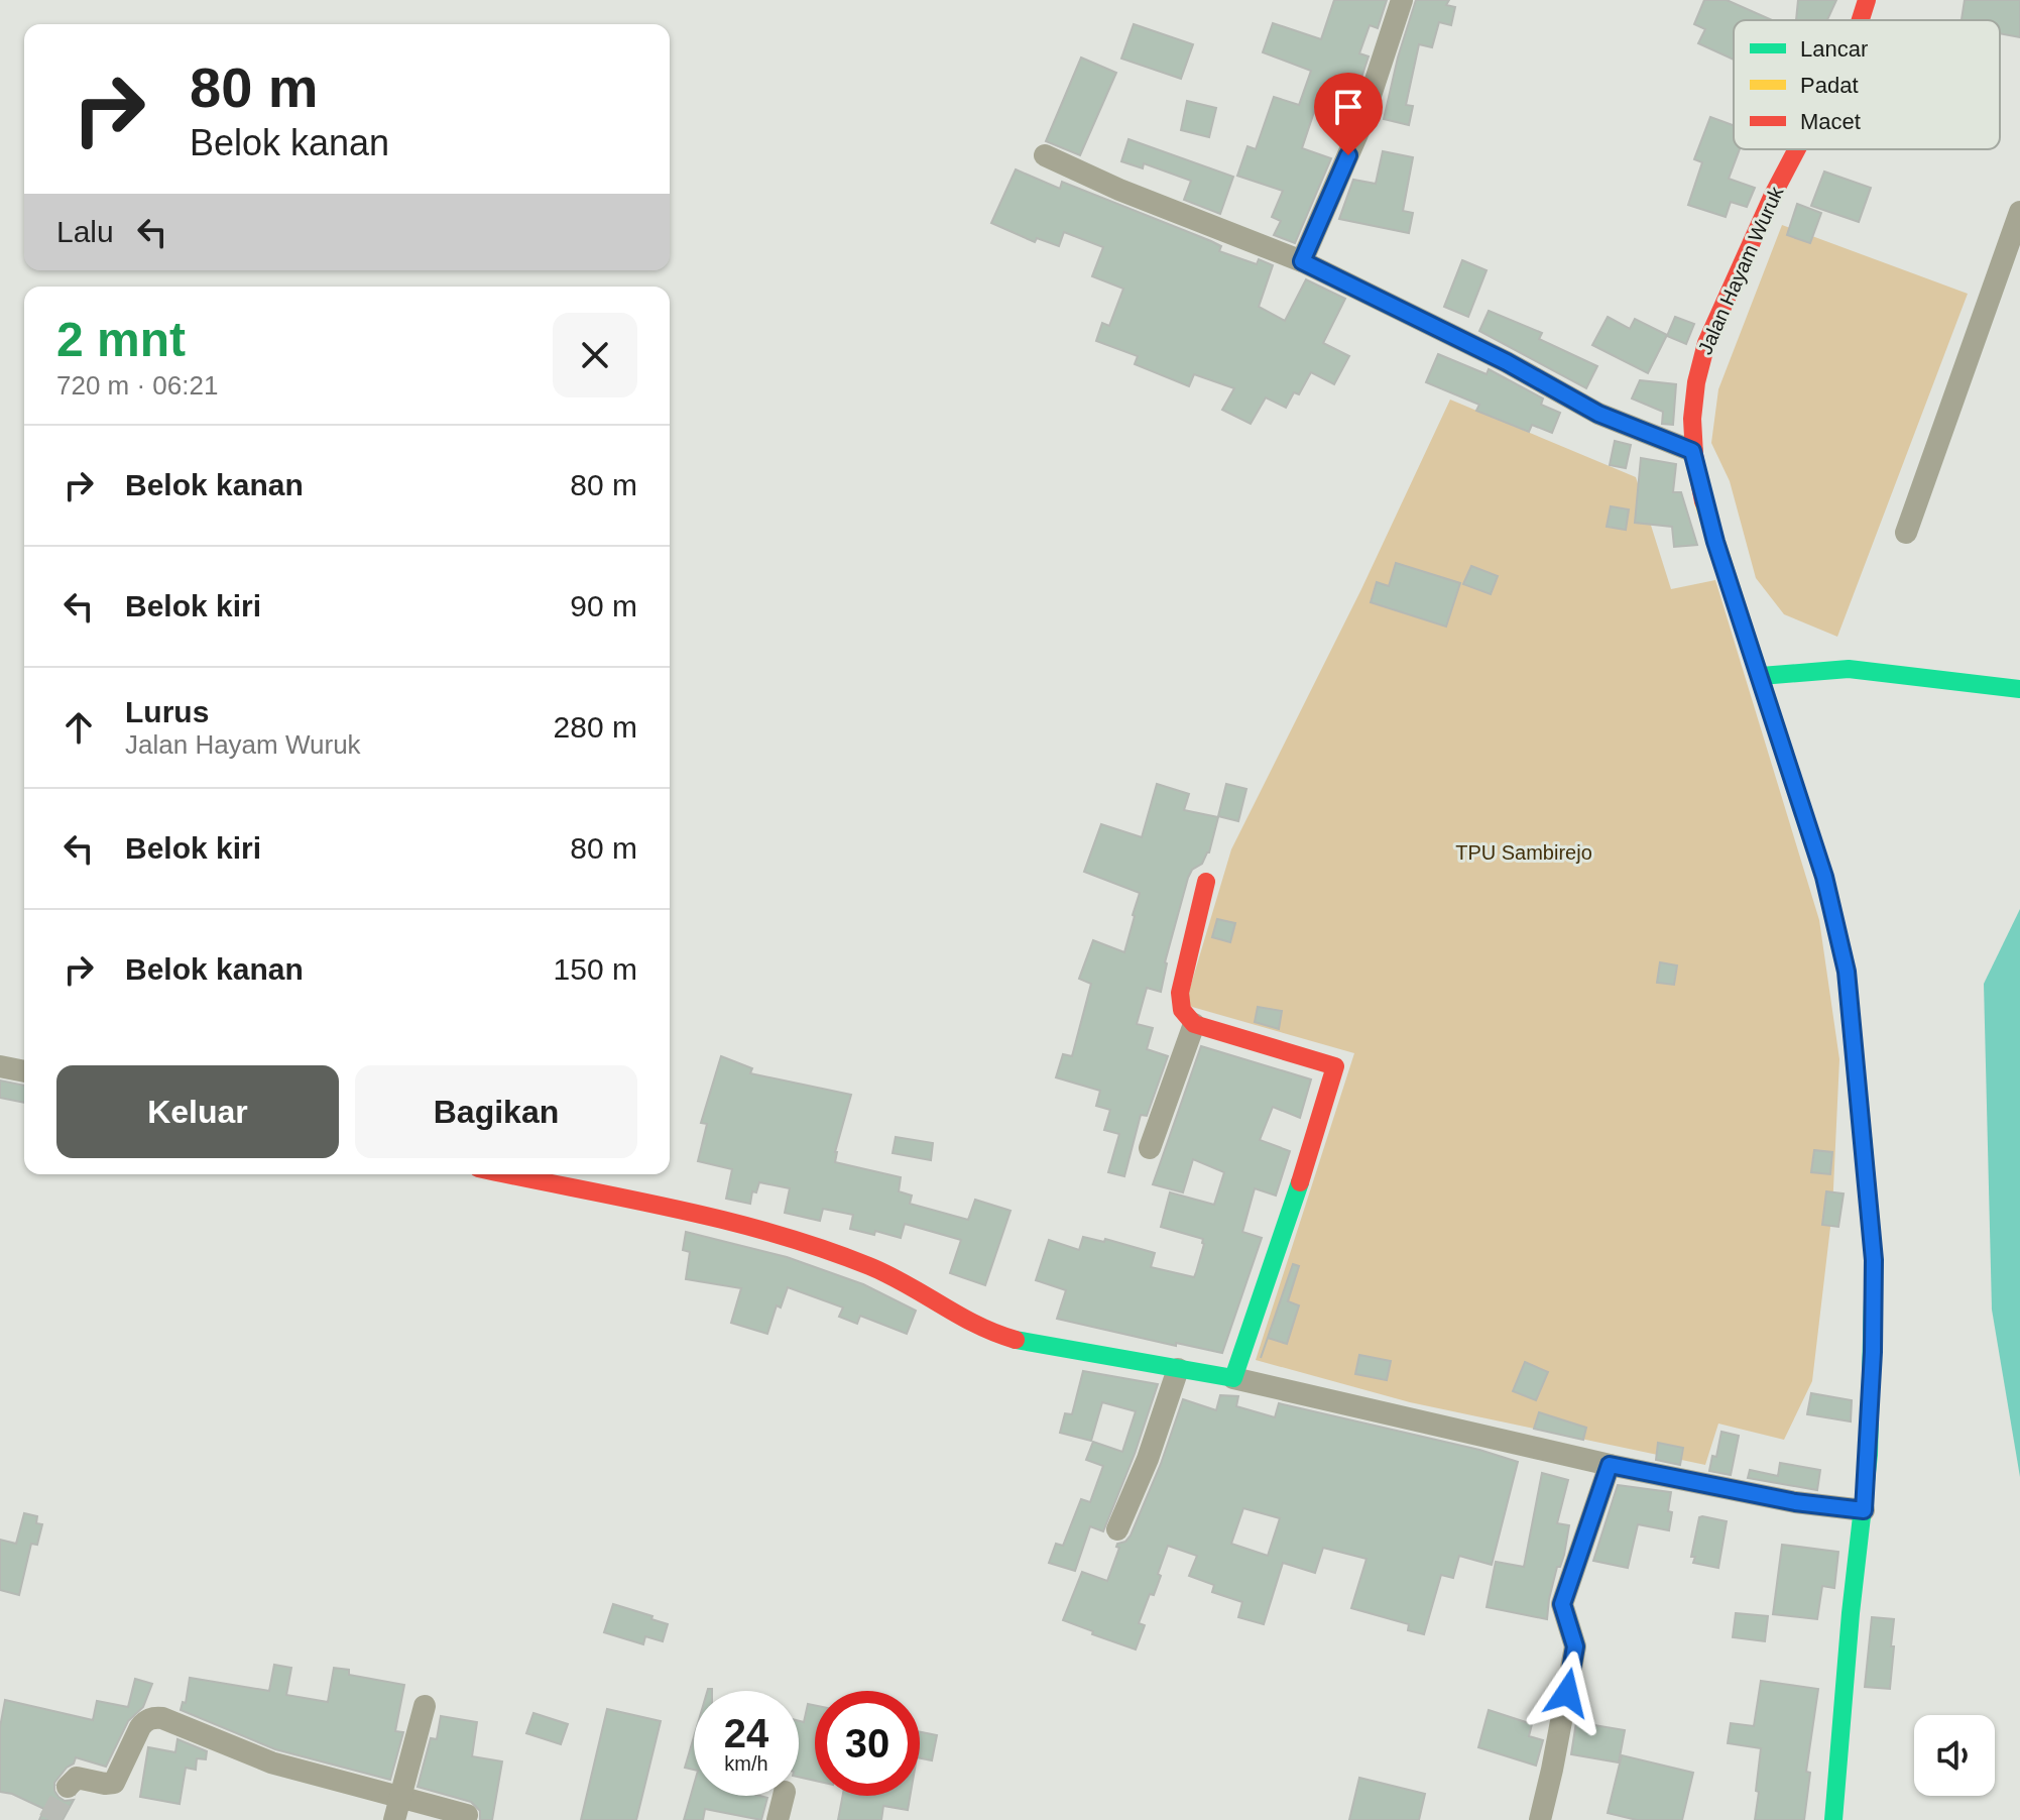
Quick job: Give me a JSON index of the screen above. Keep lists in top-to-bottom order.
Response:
{
  "streets": {
    "main road": ["Jalan Hayam Wuruk"]
  },
  "parks": ["TPU Sambirejo"],
  "legend": ["Lancar", "Padat", "Macet"],
  "page": {
    "turn": ["80 m", "Belok kanan"],
    "then": "Lalu",
    "heading": ["2 mnt", "720 m · 06:21"],
    "list": [
      {
        "name": "Belok kanan",
        "value": "80 m"
      },
      {
        "name": "Belok kiri",
        "value": "90 m"
      },
      {
        "name": "Lurus",
        "note": "Jalan Hayam Wuruk",
        "value": "280 m"
      },
      {
        "name": "Belok kiri",
        "value": "80 m"
      },
      {
        "name": "Belok kanan",
        "value": "150 m"
      }
    ],
    "buttons": ["Keluar", "Bagikan"],
    "speed": "24 km/h",
    "limit": "30"
  }
}
